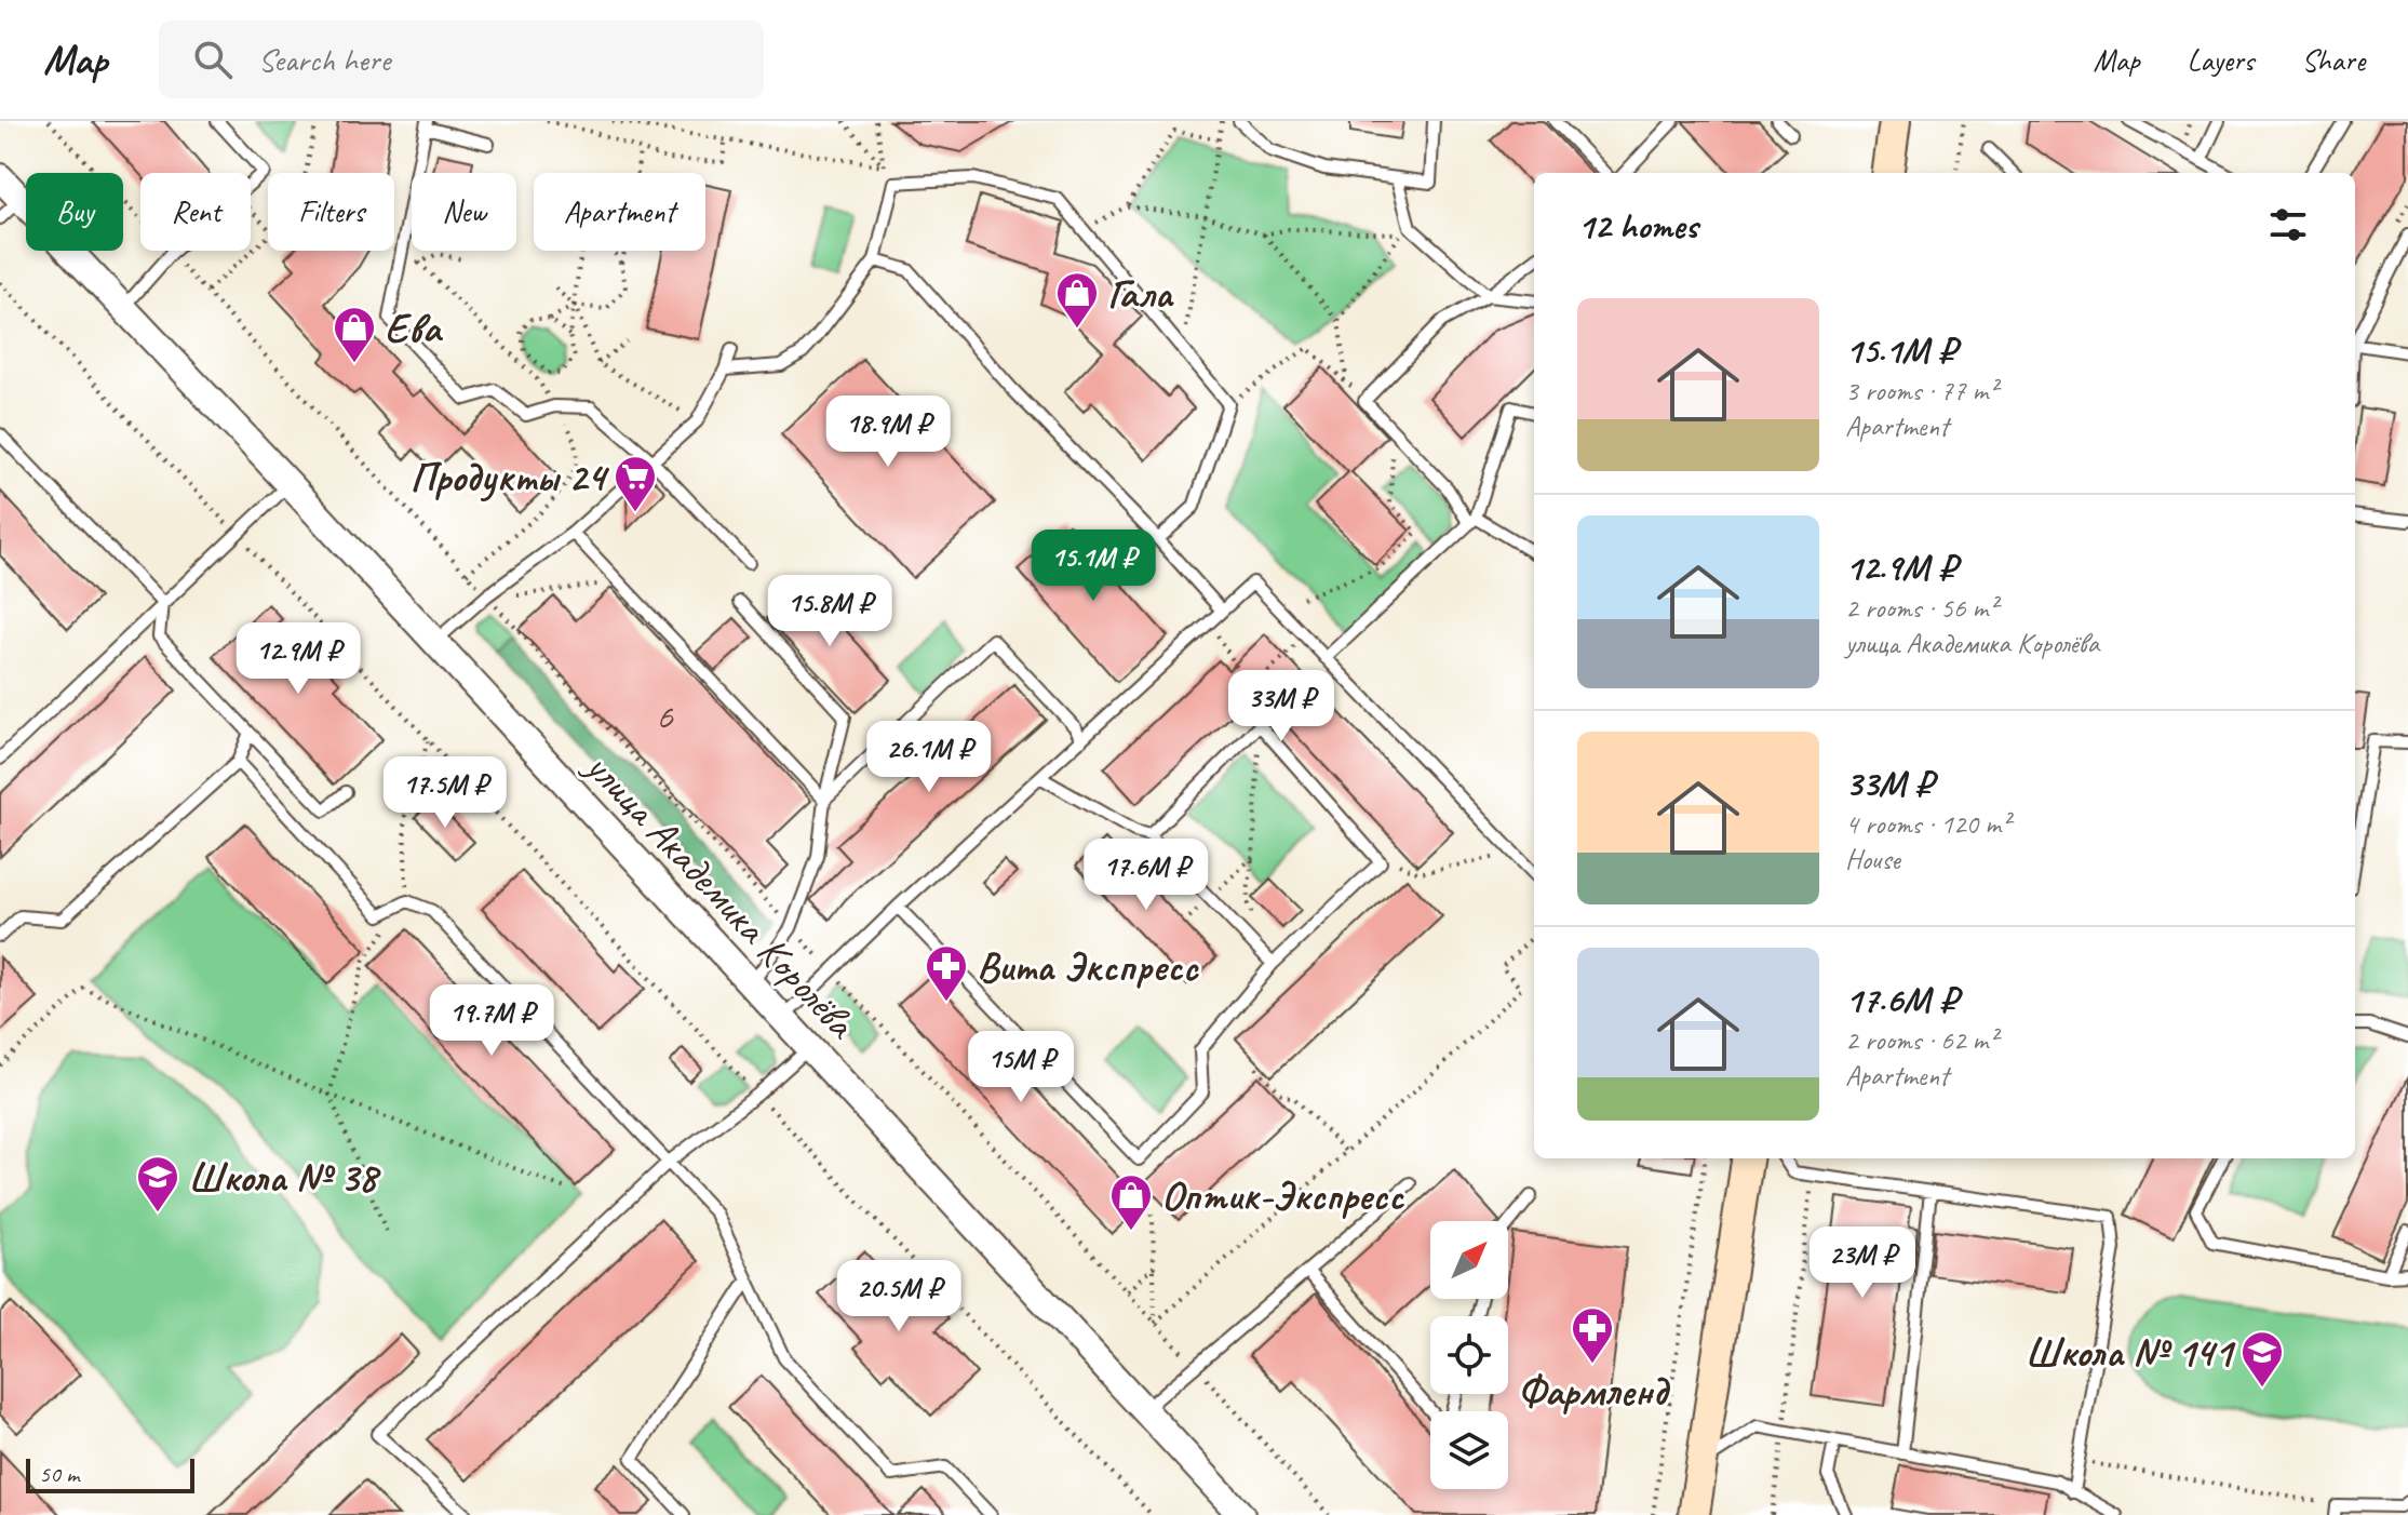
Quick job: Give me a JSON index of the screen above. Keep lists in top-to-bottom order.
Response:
{
  "streets": {
    "street": ["улица Академика Королёва"]
  },
  "places": {
    "shop": ["Гала", "Ева", "Оптик-Экспресс"],
    "supermarket": ["Продукты 24"],
    "pharmacy": ["Вита Экспресс", "Фармленд"],
    "school or university": ["Школа № 38", "Школа № 141"]
  },
  "house_numbers": ["6"],
  "scale_bar": "50 m",
  "north": "top right",
  "page": {
    "header": "Map",
    "search": "Search here",
    "nav": ["Map", "Layers", "Share"],
    "chip": [
      "Buy",
      "Rent",
      "Filters",
      "New",
      "Apartment"
    ],
    "heading": "12 homes",
    "list": [
      {
        "name": "15.1M ₽",
        "note": "3 rooms · 77 m² · Apartment"
      },
      {
        "name": "12.9M ₽",
        "note": "2 rooms · 56 m² · улица Академика Королёва"
      },
      {
        "name": "33M ₽",
        "note": "4 rooms · 120 m² · House"
      },
      {
        "name": "17.6M ₽",
        "note": "2 rooms · 62 m² · Apartment"
      }
    ],
    "price": [
      "18.9M ₽",
      "15.1M ₽",
      "15.8M ₽",
      "12.9M ₽",
      "33M ₽",
      "26.1M ₽",
      "17.5M ₽",
      "17.6M ₽",
      "19.7M ₽",
      "15M ₽",
      "23M ₽",
      "20.5M ₽"
    ],
    "scale": "50 m"
  }
}
